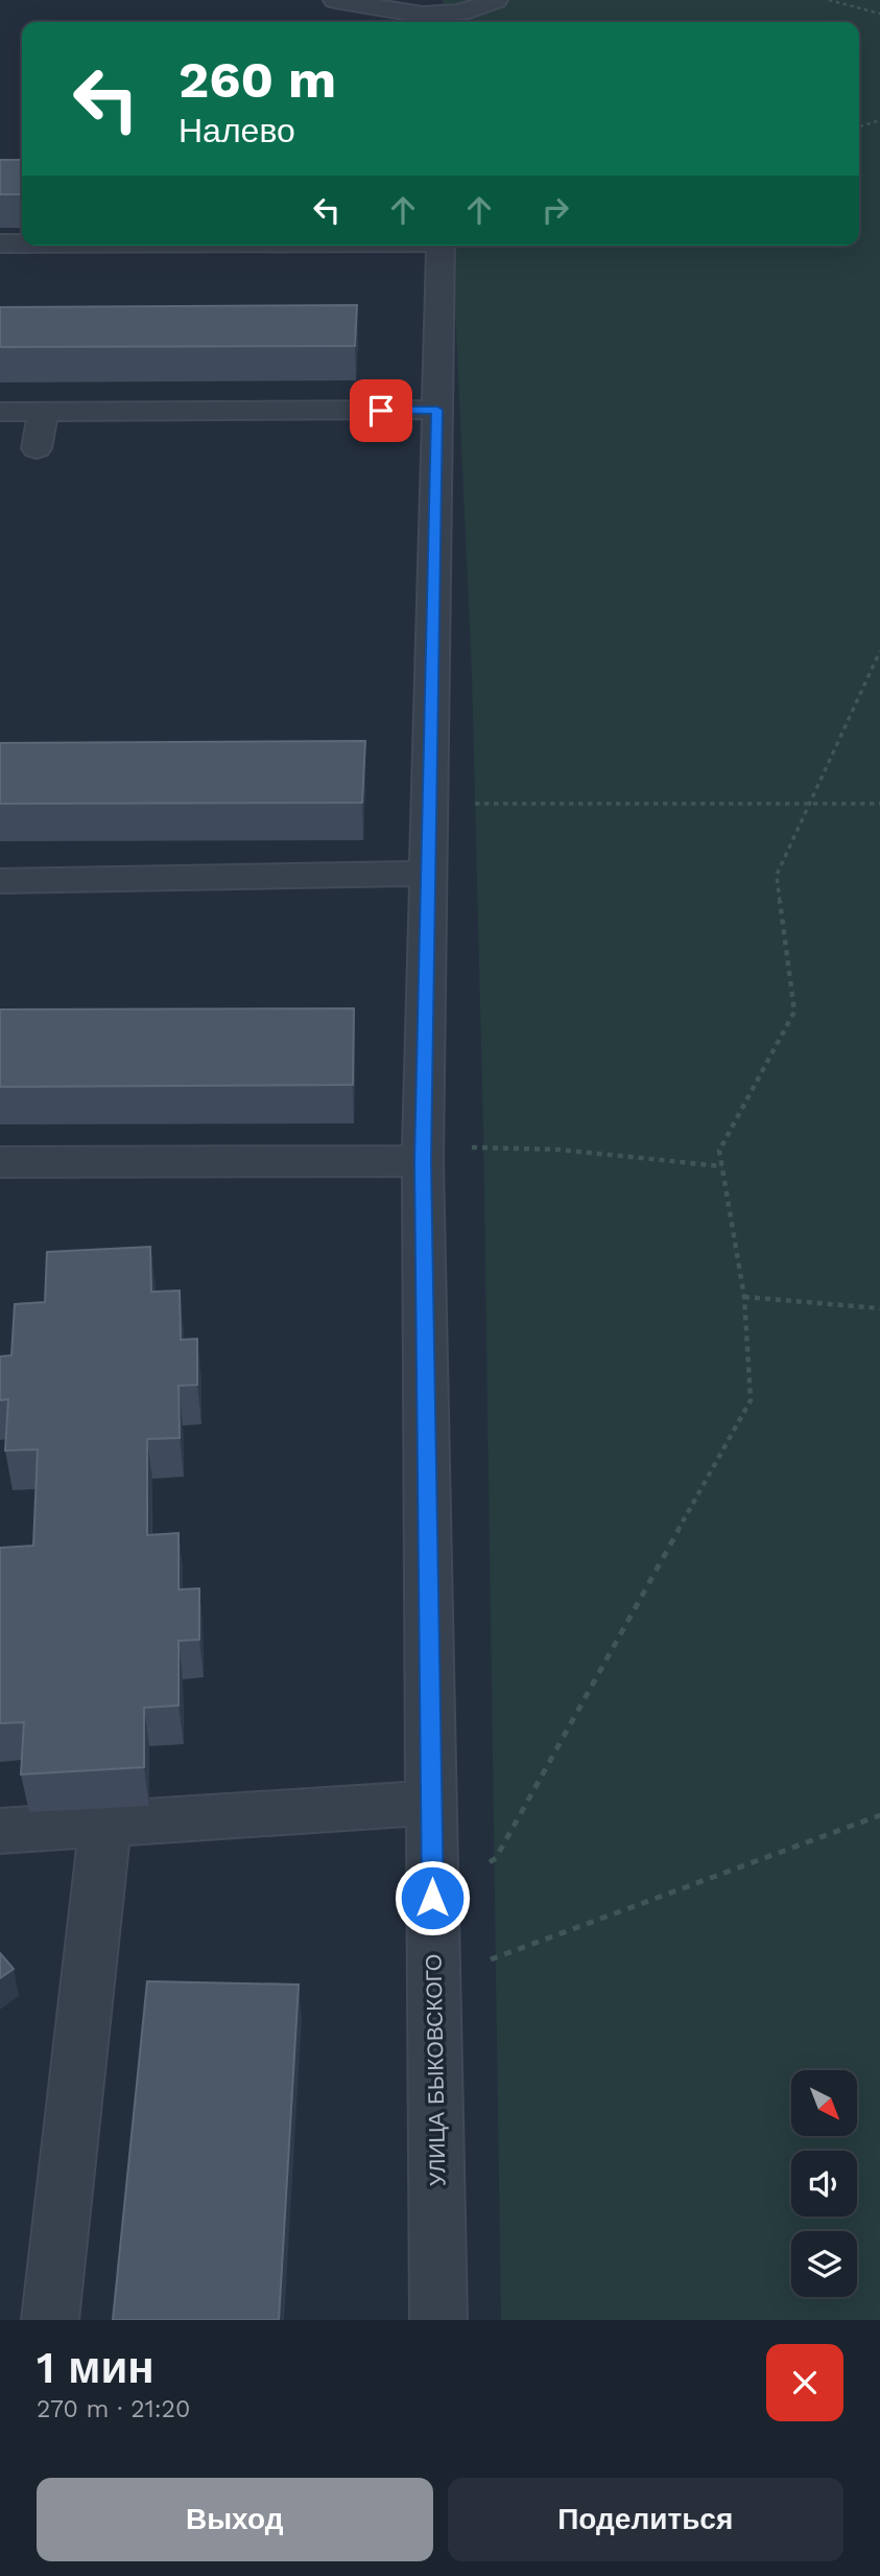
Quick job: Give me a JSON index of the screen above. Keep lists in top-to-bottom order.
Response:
{
  "streets": {
    "street": ["УЛИЦА БЫКОВСКОГО"]
  },
  "north": "bottom right",
  "page": {
    "turn": ["260 m", "Налево"],
    "heading": ["1 мин", "270 m · 21:20"],
    "buttons": ["Выход", "Поделиться"]
  }
}
